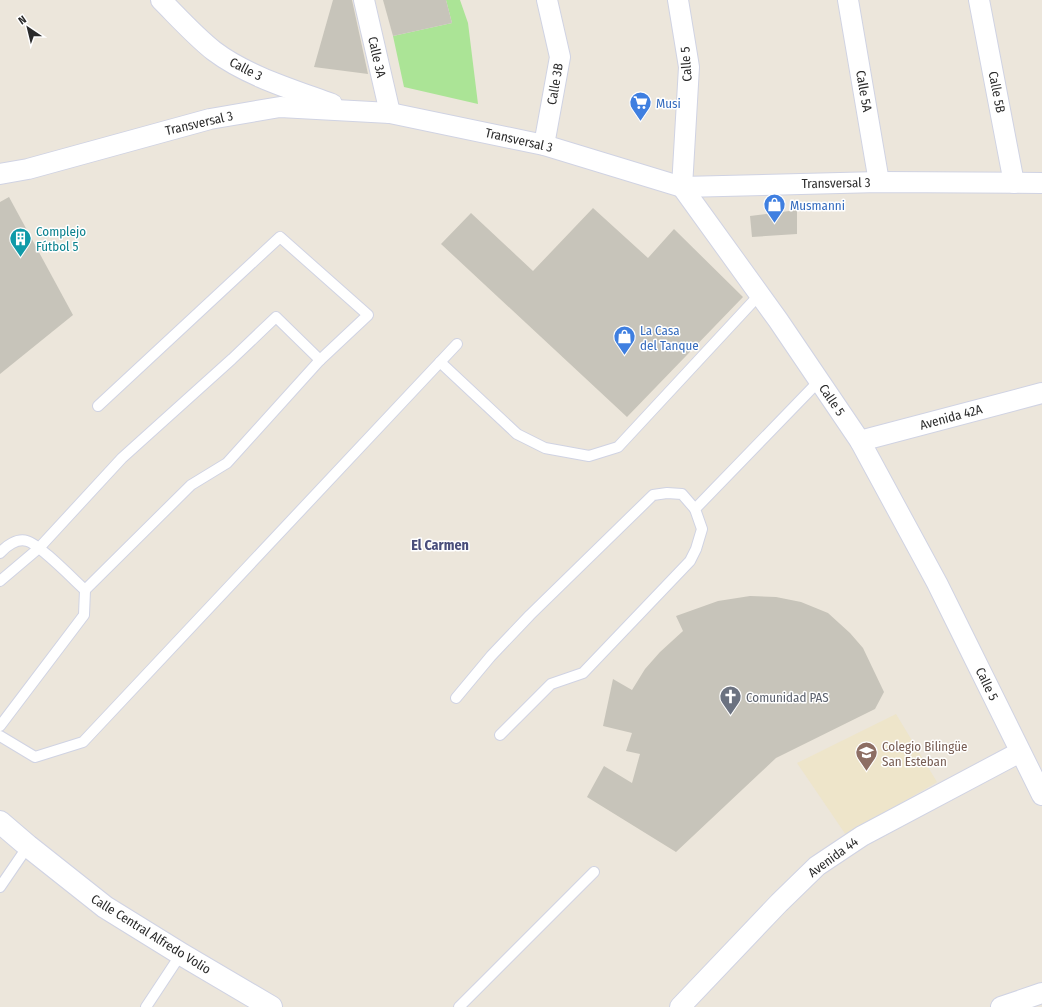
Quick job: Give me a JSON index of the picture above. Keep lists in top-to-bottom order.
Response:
{
  "streets": {
    "main road": ["Calle Central Alfredo Volio"],
    "street": [
      "Calle 3A",
      "Calle 5",
      "Calle 3",
      "Calle 3B",
      "Calle 5A",
      "Calle 5B",
      "Transversal 3",
      "Avenida 42A",
      "Avenida 44"
    ]
  },
  "crossings": [
    ["Calle 3A", "Transversal 3"],
    ["Calle 5", "Transversal 3"],
    ["Calle 5", "Avenida 42A"],
    ["Calle 5", "Avenida 44"],
    ["Calle 3", "Transversal 3"],
    ["Calle 3B", "Transversal 3"],
    ["Calle 5A", "Transversal 3"],
    ["Calle 5B", "Transversal 3"]
  ],
  "districts": ["El Carmen"],
  "places": {
    "supermarket": ["Musi"],
    "shop": ["Musmanni", "La Casa del Tanque"],
    "building": ["Complejo Fútbol 5"],
    "church": ["Comunidad PAS"],
    "school or university": ["Colegio Bilingüe San Esteban"]
  },
  "north": "top left"
}
